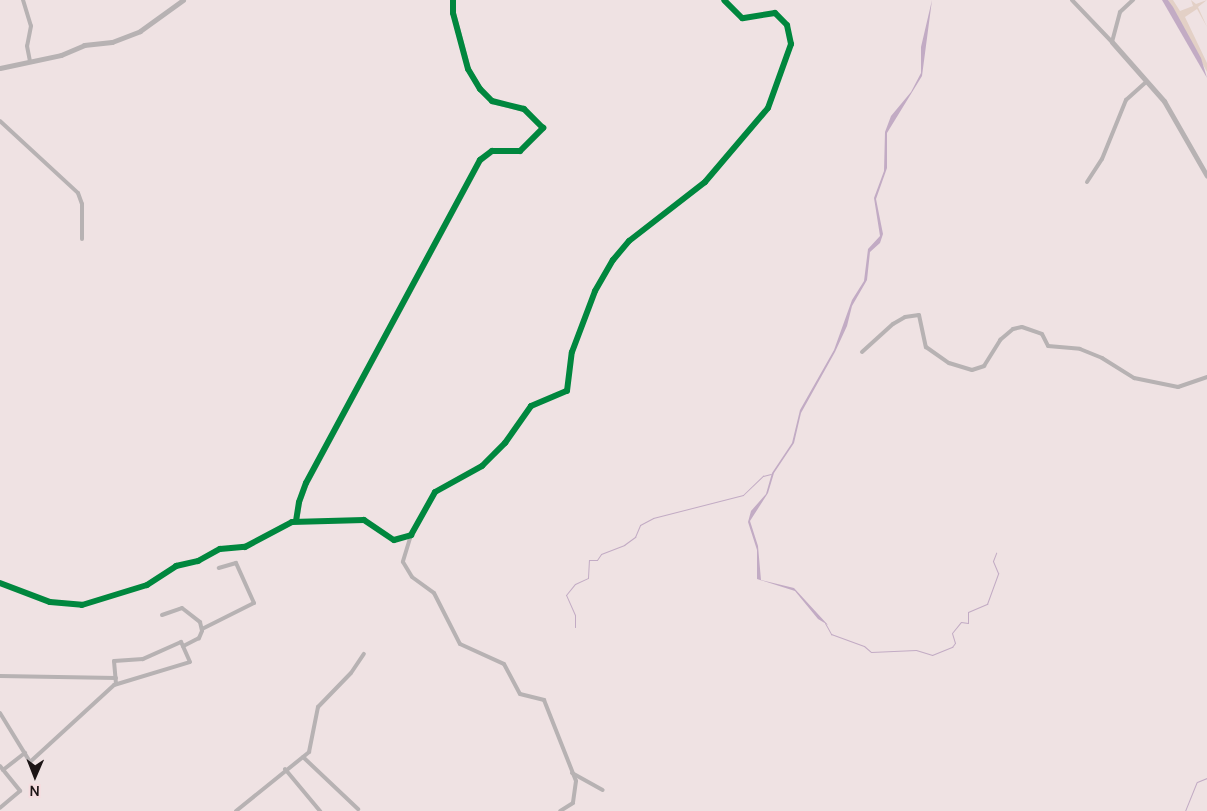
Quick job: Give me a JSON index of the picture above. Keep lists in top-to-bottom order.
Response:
{
  "north": "bottom"
}
